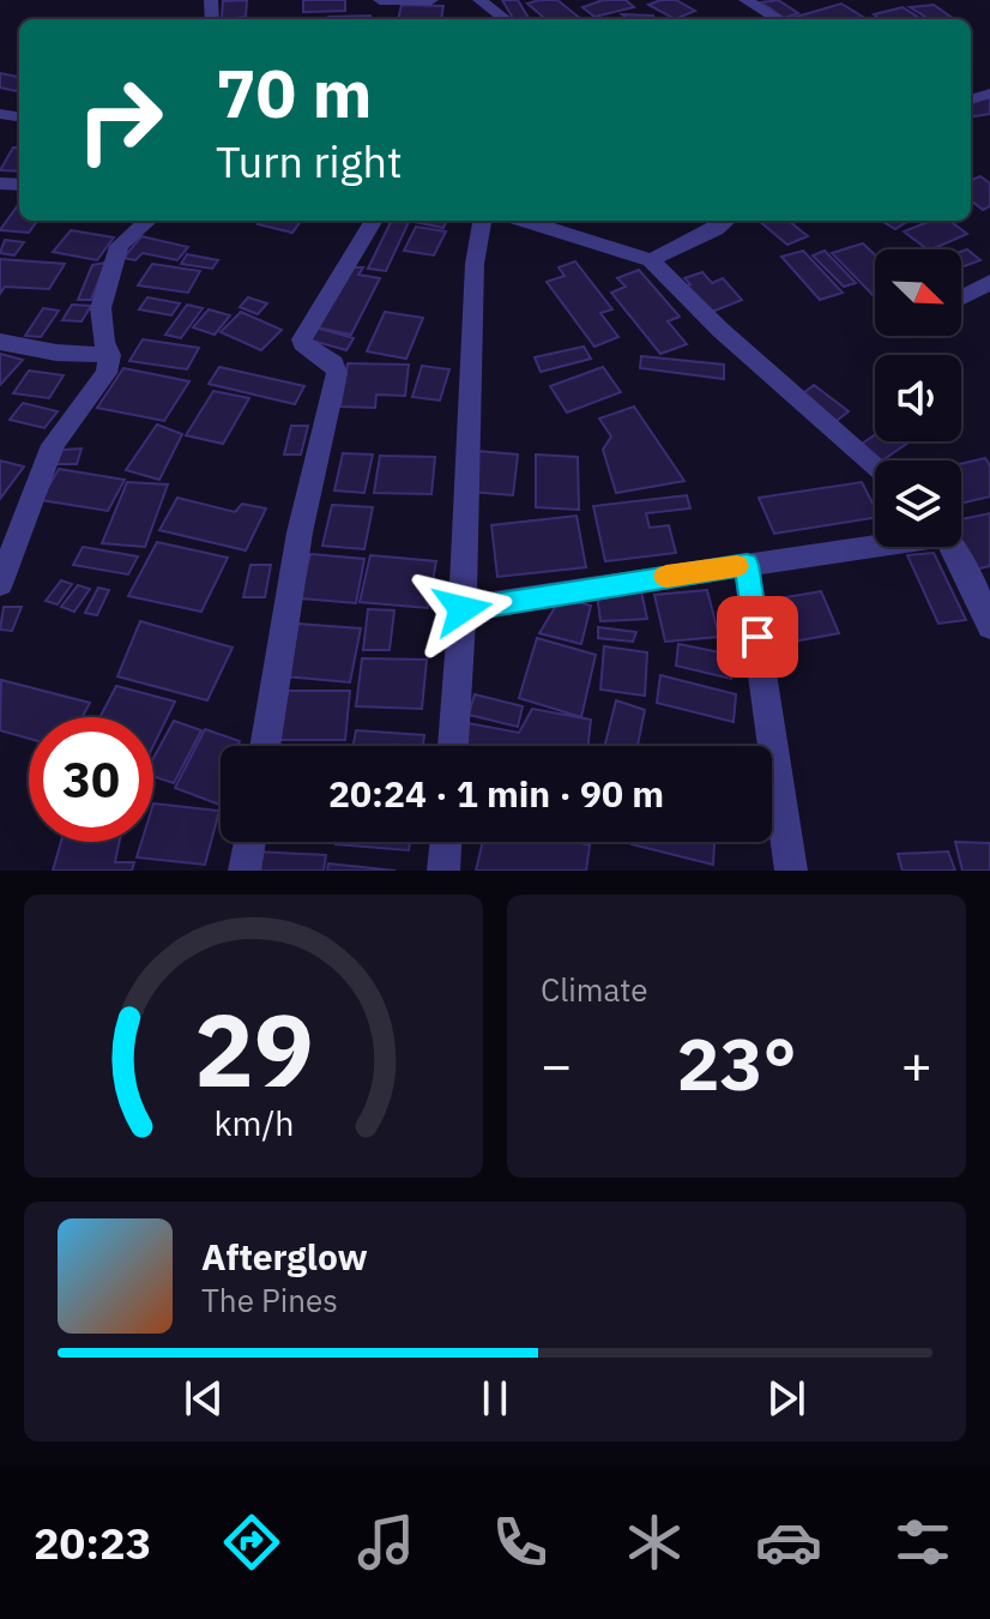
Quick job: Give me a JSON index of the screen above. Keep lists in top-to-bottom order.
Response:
{
  "north": "bottom right",
  "page": {
    "turn": ["70 m", "Turn right"],
    "limit": "30",
    "trip": "20:24 · 1 min · 90 m",
    "tile": "Climate",
    "heat": ["−", "23°", "+"],
    "song": ["Afterglow", "The Pines"],
    "tabs": "20:23",
    "gauge": ["29", "km/h"]
  }
}
